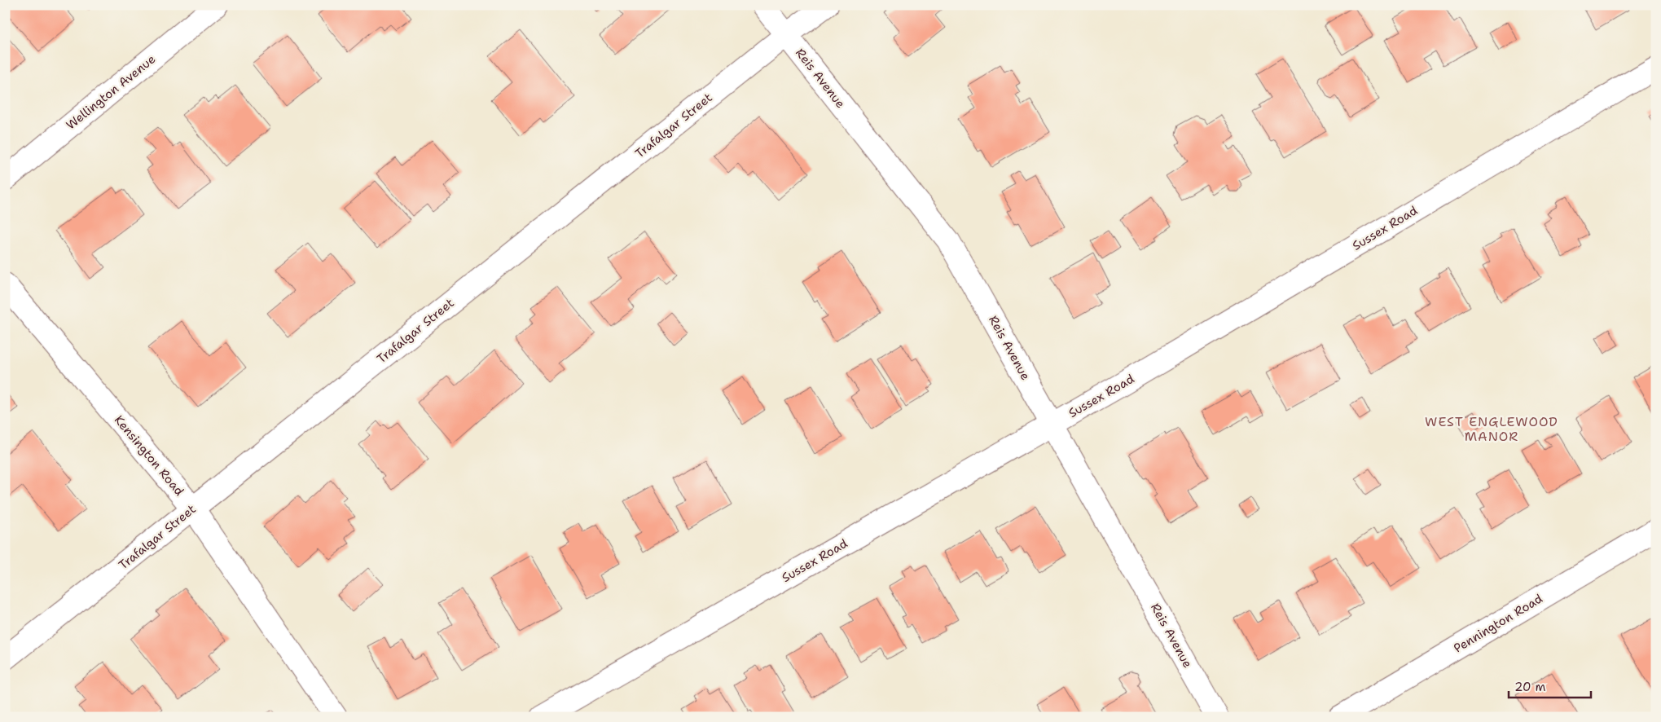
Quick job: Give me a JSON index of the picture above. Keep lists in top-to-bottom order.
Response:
{
  "streets": {
    "street": [
      "Reis Avenue",
      "Wellington Avenue",
      "Trafalgar Street",
      "Sussex Road",
      "Kensington Road",
      "Pennington Road"
    ]
  },
  "crossings": [
    ["Reis Avenue", "Trafalgar Street"],
    ["Reis Avenue", "Sussex Road"],
    ["Trafalgar Street", "Kensington Road"]
  ],
  "districts": ["WEST ENGLEWOOD MANOR"],
  "scale_bar": "20 m"
}
